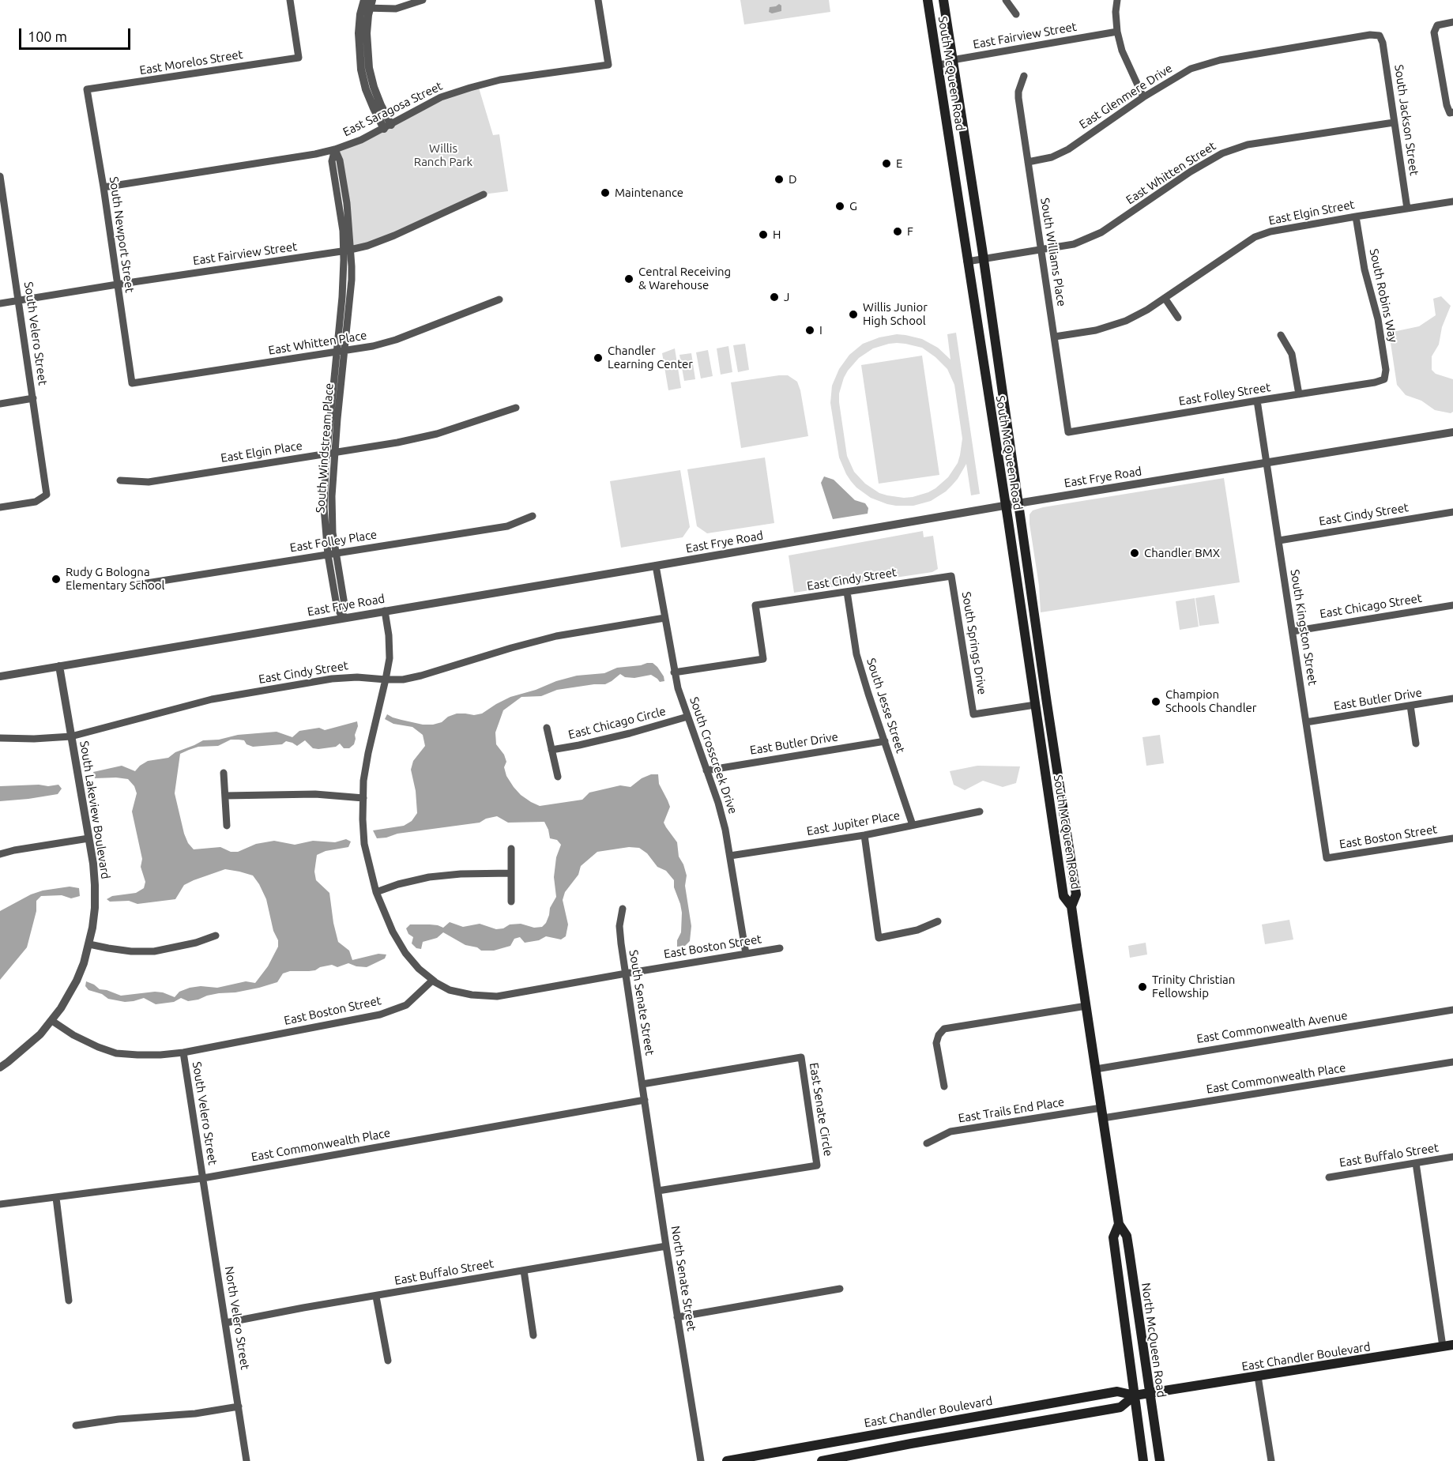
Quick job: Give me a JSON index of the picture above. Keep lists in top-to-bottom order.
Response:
{
  "streets": {
    "main road": ["South McQueen Road", "North McQueen Road", "East Chandler Boulevard"],
    "street": [
      "East Fairview Street",
      "East Morelos Street",
      "East Glenmere Drive",
      "East Saragosa Street",
      "South Jackson Street",
      "East Whitten Street",
      "East Elgin Street",
      "South Newport Street",
      "South Williams Place",
      "South Robins Way",
      "South Velero Street",
      "East Whitten Place",
      "East Folley Street",
      "South Windstream Place",
      "East Elgin Place",
      "East Frye Road",
      "East Cindy Street",
      "East Folley Place",
      "East Chicago Street",
      "South Kingston Street",
      "South Springs Drive",
      "East Butler Drive",
      "South Jesse Street",
      "East Chicago Circle",
      "South Crosscreek Drive",
      "South Lakeview Boulevard",
      "East Jupiter Place",
      "East Boston Street",
      "South Senate Street",
      "East Commonwealth Avenue",
      "East Commonwealth Place",
      "East Senate Circle",
      "East Trails End Place",
      "East Buffalo Street",
      "North Senate Street",
      "North Velero Street"
    ]
  },
  "crossings": [
    ["East Fairview Street", "South McQueen Road"],
    ["East Fairview Street", "South Newport Street"],
    ["East Fairview Street", "South Velero Street"],
    ["East Fairview Street", "South Windstream Place"],
    ["East Morelos Street", "South Newport Street"],
    ["South McQueen Road", "East Whitten Street"],
    ["South McQueen Road", "East Frye Road"],
    ["South McQueen Road", "South Springs Drive"],
    ["South McQueen Road", "East Commonwealth Avenue"],
    ["South McQueen Road", "East Trails End Place"],
    ["South McQueen Road", "North McQueen Road"],
    ["East Glenmere Drive", "South Jackson Street"],
    ["East Glenmere Drive", "South Williams Place"],
    ["East Saragosa Street", "South Newport Street"],
    ["East Saragosa Street", "South Windstream Place"],
    ["South Jackson Street", "East Whitten Street"],
    ["South Jackson Street", "East Elgin Street"],
    ["East Whitten Street", "South Williams Place"],
    ["East Elgin Street", "South Williams Place"],
    ["East Elgin Street", "South Robins Way"],
    ["South Newport Street", "East Whitten Place"],
    ["South Williams Place", "East Folley Street"],
    ["South Robins Way", "East Folley Street"],
    ["South Velero Street", "East Boston Street"],
    ["South Velero Street", "East Commonwealth Place"],
    ["South Velero Street", "North Velero Street"],
    ["East Whitten Place", "South Windstream Place"],
    ["East Folley Street", "South Kingston Street"],
    ["South Windstream Place", "East Elgin Place"],
    ["South Windstream Place", "East Frye Road"],
    ["South Windstream Place", "East Folley Place"],
    ["East Frye Road", "South Kingston Street"],
    ["East Frye Road", "South Crosscreek Drive"],
    ["East Frye Road", "South Lakeview Boulevard"],
    ["East Cindy Street", "South Kingston Street"],
    ["East Cindy Street", "South Springs Drive"],
    ["East Cindy Street", "South Jesse Street"],
    ["East Cindy Street", "South Crosscreek Drive"],
    ["East Cindy Street", "South Lakeview Boulevard"],
    ["East Chicago Street", "South Kingston Street"],
    ["South Kingston Street", "East Butler Drive"],
    ["South Kingston Street", "East Boston Street"],
    ["East Butler Drive", "South Jesse Street"],
    ["East Butler Drive", "South Crosscreek Drive"],
    ["South Jesse Street", "East Jupiter Place"],
    ["East Chicago Circle", "South Crosscreek Drive"],
    ["South Crosscreek Drive", "East Jupiter Place"],
    ["South Crosscreek Drive", "East Boston Street"],
    ["South Lakeview Boulevard", "East Boston Street"],
    ["East Boston Street", "South Senate Street"],
    ["South Senate Street", "East Commonwealth Place"],
    ["South Senate Street", "East Senate Circle"],
    ["South Senate Street", "North Senate Street"],
    ["East Commonwealth Place", "North Senate Street"],
    ["East Commonwealth Place", "North Velero Street"],
    ["East Commonwealth Place", "North McQueen Road"],
    ["East Senate Circle", "North Senate Street"],
    ["East Trails End Place", "North McQueen Road"],
    ["East Buffalo Street", "North Senate Street"],
    ["East Buffalo Street", "North Velero Street"],
    ["North McQueen Road", "East Chandler Boulevard"]
  ],
  "parks": ["Willis Ranch Park"],
  "places": [
    "E",
    "D",
    "Maintenance",
    "G",
    "F",
    "H",
    "Central Receiving & Warehouse",
    "J",
    "Willis Junior High School",
    "I",
    "Chandler Learning Center",
    "Chandler BMX",
    "Rudy G Bologna Elementary School",
    "Champion Schools Chandler",
    "Trinity Christian Fellowship"
  ],
  "scale_bar": "100 m"
}
